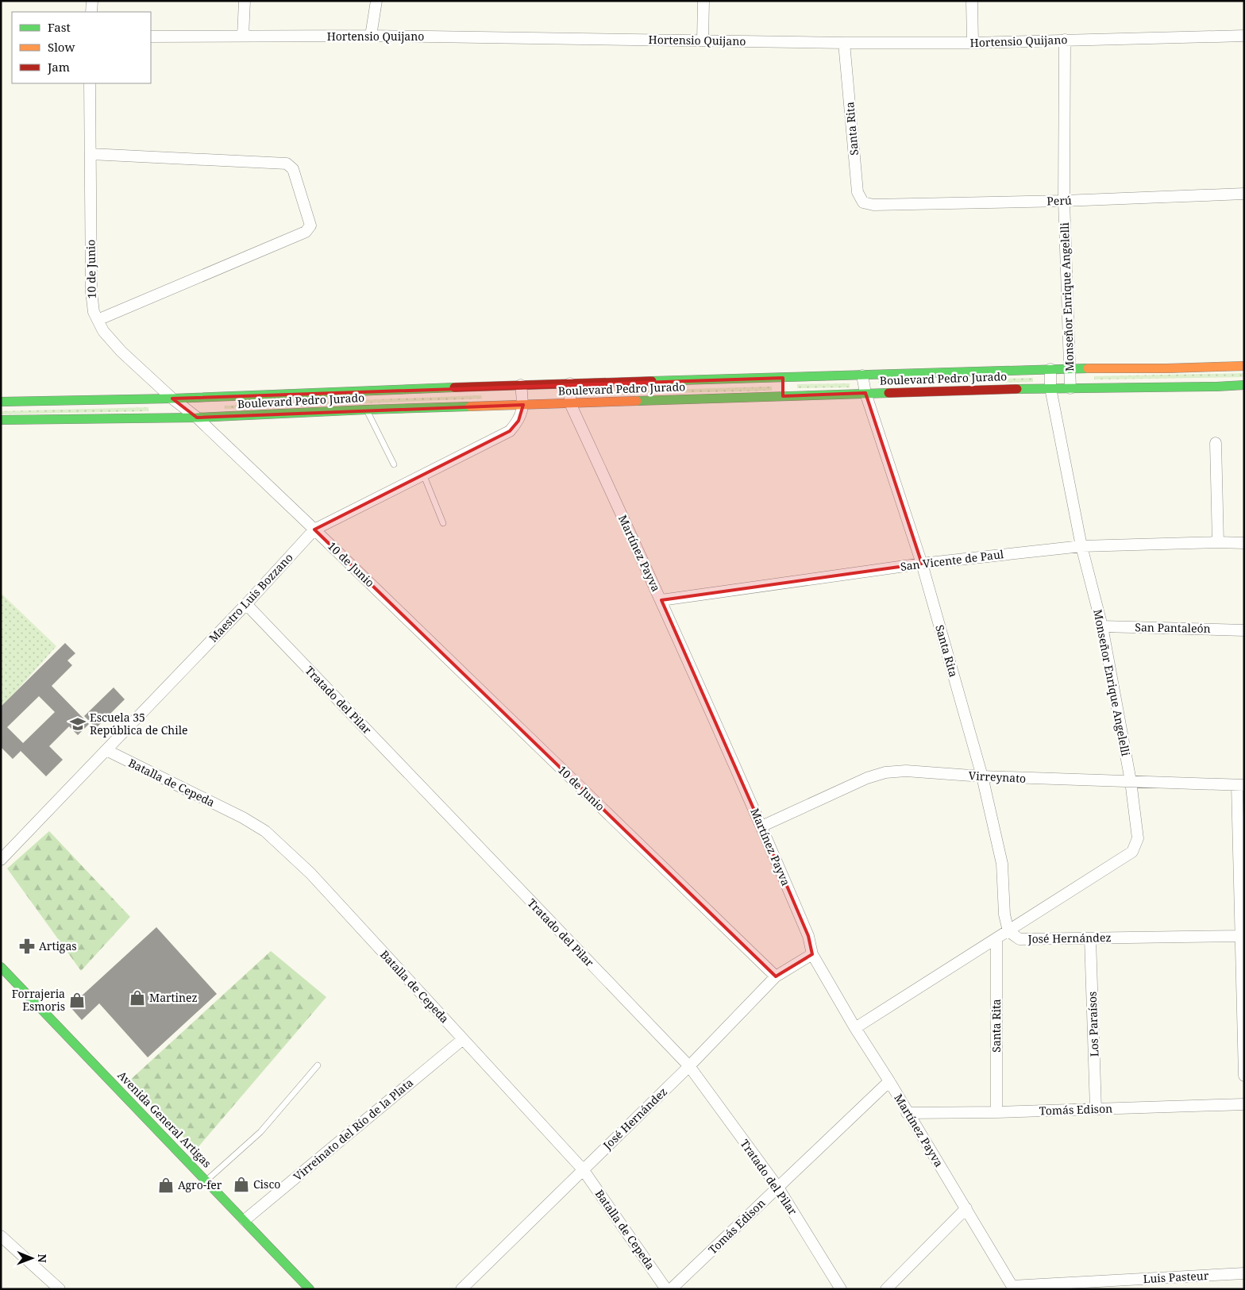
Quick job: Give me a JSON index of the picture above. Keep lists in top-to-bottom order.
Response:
{
  "streets": {
    "main road": ["Boulevard Pedro Jurado", "Avenida General Artigas"],
    "street": [
      "Hortensio Quijano",
      "Santa Rita",
      "Perú",
      "10 de Junio",
      "Monseñor Enrique Angelelli",
      "Martínez Payva",
      "San Vicente de Paul",
      "Maestro Luis Bozzano",
      "San Pantaleón",
      "Tratado del Pilar",
      "Virreynato",
      "Batalla de Cepeda",
      "José Hernández",
      "Los Paraísos",
      "Tomás Edison",
      "Virreinato del Río de la Plata",
      "Luis Pasteur"
    ]
  },
  "crossings": [
    ["Hortensio Quijano", "Santa Rita"],
    ["Hortensio Quijano", "Monseñor Enrique Angelelli"],
    ["Santa Rita", "Perú"],
    ["Santa Rita", "Monseñor Enrique Angelelli"],
    ["Santa Rita", "Boulevard Pedro Jurado"],
    ["Santa Rita", "San Vicente de Paul"],
    ["Santa Rita", "Virreynato"],
    ["Santa Rita", "José Hernández"],
    ["Santa Rita", "Tomás Edison"],
    ["Perú", "Monseñor Enrique Angelelli"],
    ["10 de Junio", "Boulevard Pedro Jurado"],
    ["10 de Junio", "Maestro Luis Bozzano"],
    ["10 de Junio", "José Hernández"],
    ["Monseñor Enrique Angelelli", "Boulevard Pedro Jurado"],
    ["Monseñor Enrique Angelelli", "San Vicente de Paul"],
    ["Monseñor Enrique Angelelli", "San Pantaleón"],
    ["Monseñor Enrique Angelelli", "Virreynato"],
    ["Monseñor Enrique Angelelli", "José Hernández"],
    ["Boulevard Pedro Jurado", "Martínez Payva"],
    ["Boulevard Pedro Jurado", "Maestro Luis Bozzano"],
    ["Martínez Payva", "San Vicente de Paul"],
    ["Martínez Payva", "Virreynato"],
    ["Martínez Payva", "José Hernández"],
    ["Martínez Payva", "Tomás Edison"],
    ["Martínez Payva", "Luis Pasteur"],
    ["Maestro Luis Bozzano", "Tratado del Pilar"],
    ["Maestro Luis Bozzano", "Batalla de Cepeda"],
    ["Tratado del Pilar", "José Hernández"],
    ["Tratado del Pilar", "Tomás Edison"],
    ["Batalla de Cepeda", "José Hernández"],
    ["Batalla de Cepeda", "Virreinato del Río de la Plata"],
    ["José Hernández", "Los Paraísos"],
    ["Los Paraísos", "Tomás Edison"],
    ["Avenida General Artigas", "Virreinato del Río de la Plata"]
  ],
  "places": {
    "school or university": ["Escuela 35 República de Chile"],
    "pharmacy": ["Artigas"],
    "shop": [
      "Martinez",
      "Forrajeria Esmoris",
      "Cisco",
      "Agro-fer"
    ]
  },
  "legend": ["Fast", "Slow", "Jam"],
  "north": "right"
}
